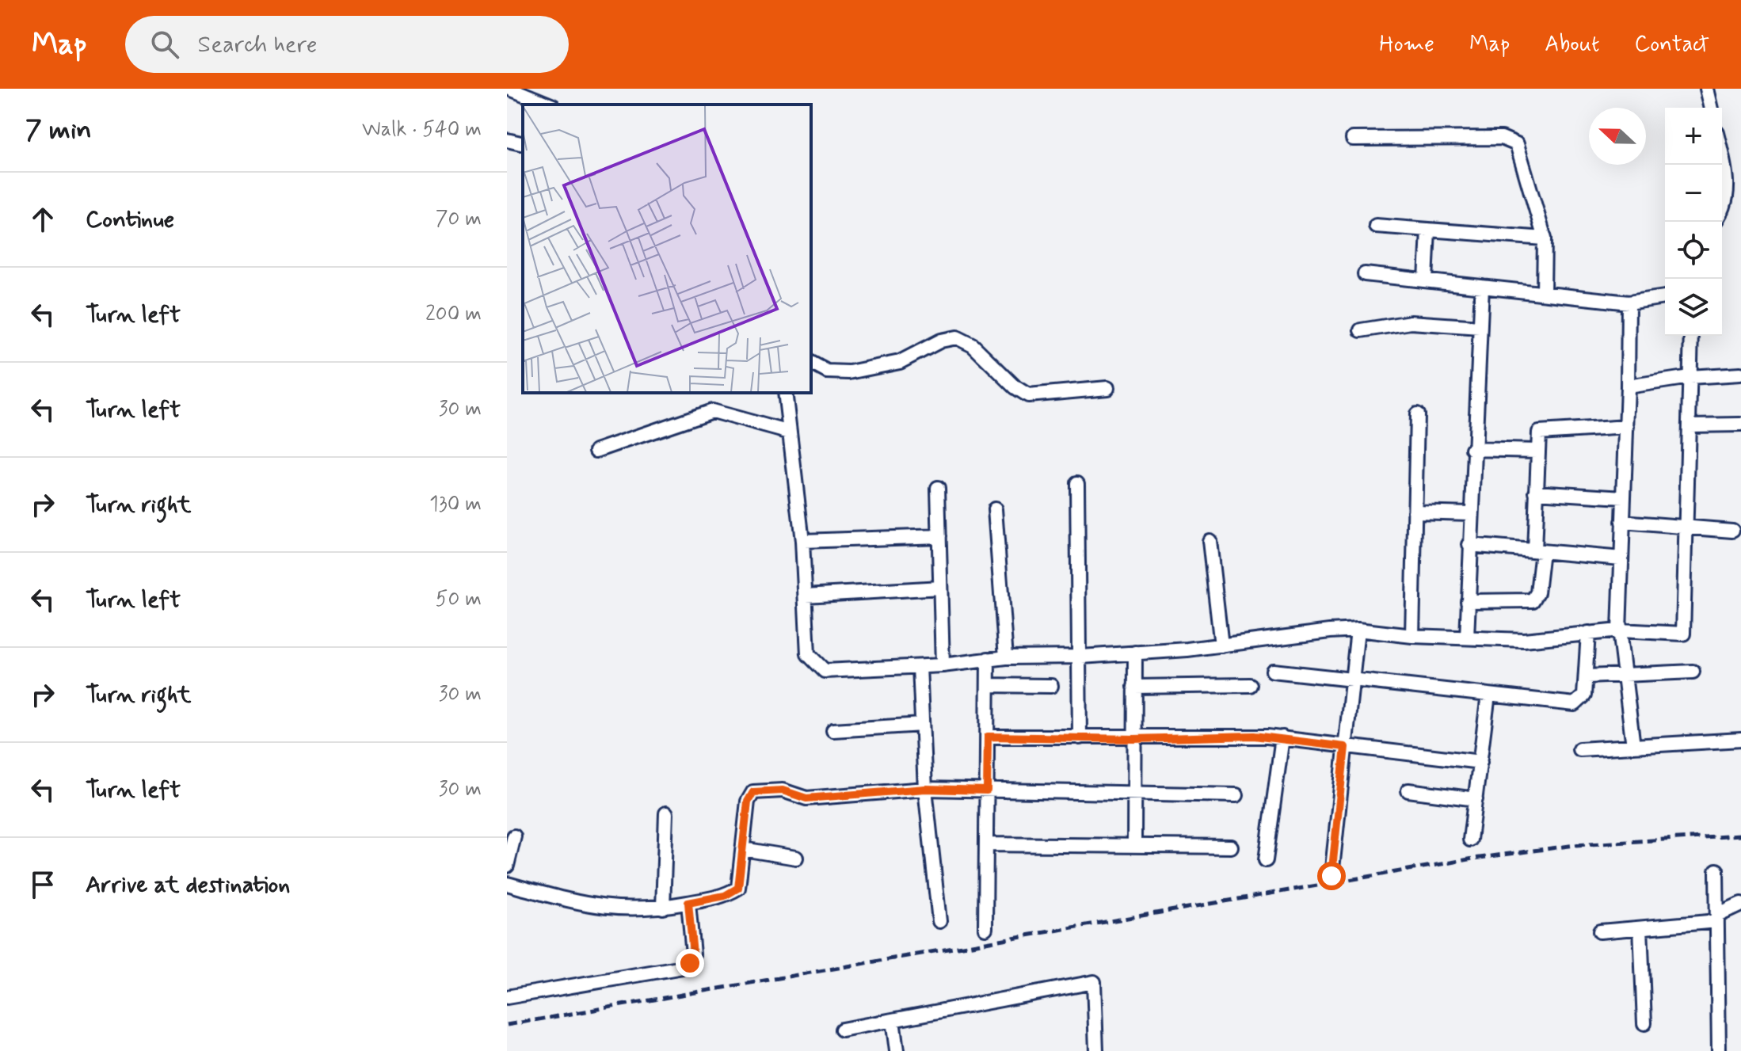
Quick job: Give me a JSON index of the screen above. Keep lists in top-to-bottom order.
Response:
{
  "north": "left",
  "page": {
    "header": "Map",
    "search": "Search here",
    "nav": [
      "Home",
      "Map",
      "About",
      "Contact"
    ],
    "heading": ["7 min", "Walk · 540 m"],
    "map_buttons": ["+", "−"],
    "list": [
      ["Continue", "70 m"],
      ["Turn left", "200 m"],
      ["Turn left", "30 m"],
      ["Turn right", "130 m"],
      ["Turn left", "50 m"],
      ["Turn right", "30 m"],
      ["Turn left", "30 m"],
      "Arrive at destination"
    ]
  }
}
